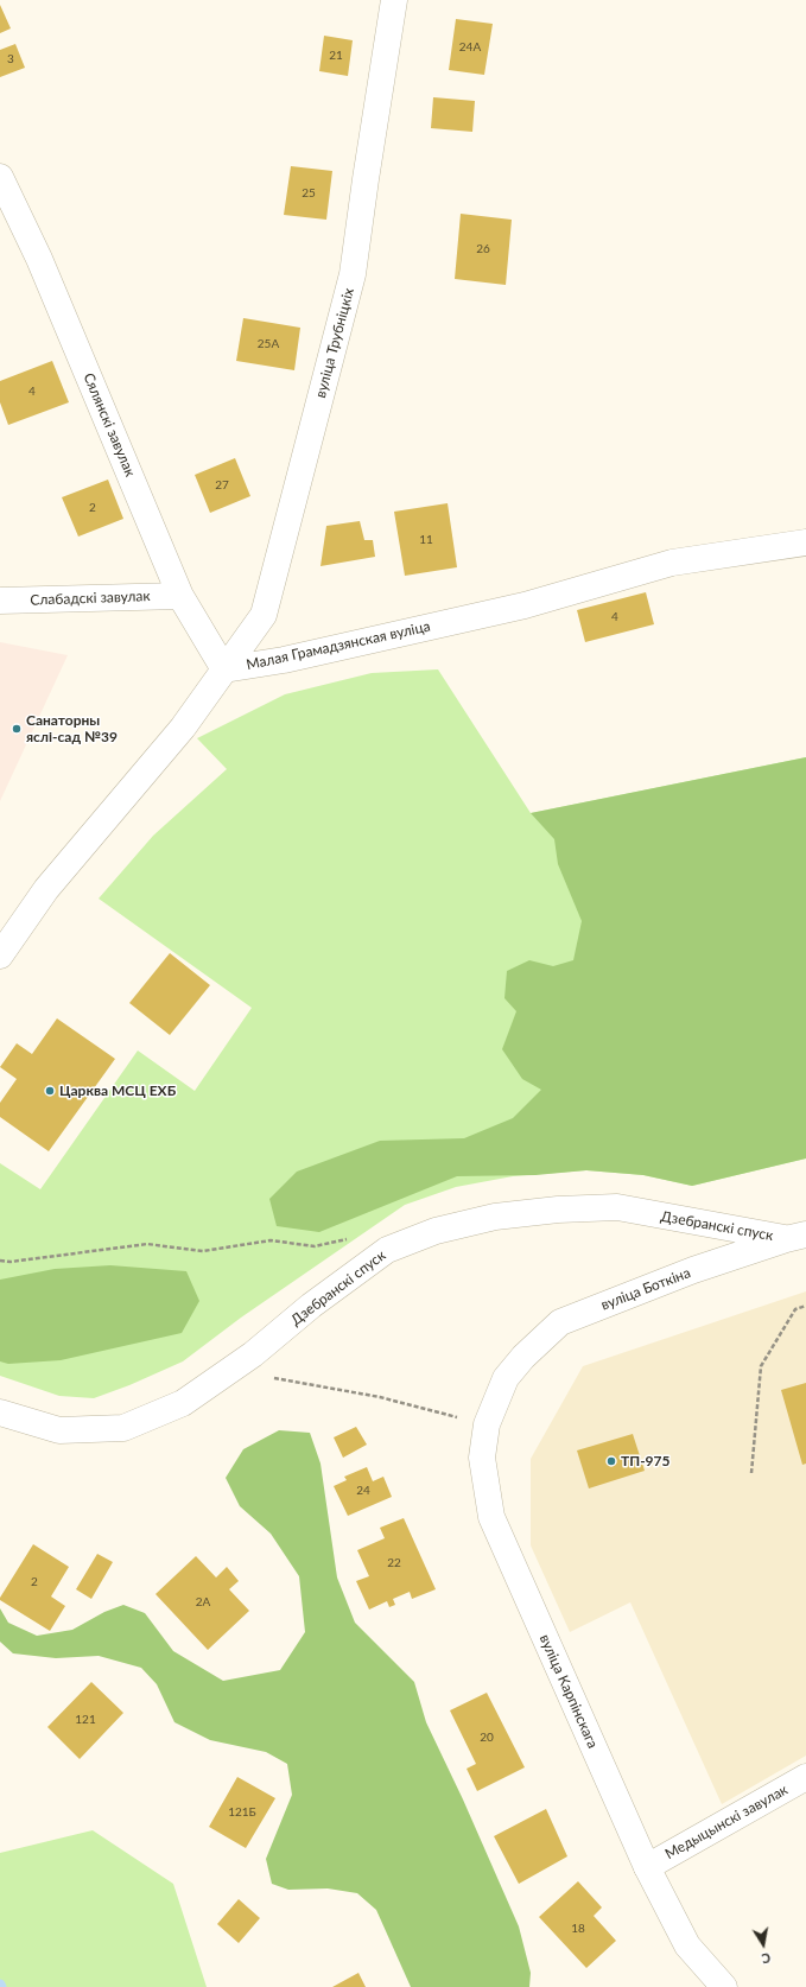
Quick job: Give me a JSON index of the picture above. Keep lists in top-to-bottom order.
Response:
{
  "streets": {
    "street": [
      "вуліца Трубніцкіх",
      "Сялянскі завулак",
      "Слабадскі завулак",
      "Малая Грамадзянская вуліца",
      "Дзебранскі спуск",
      "вуліца Боткіна",
      "вуліца Карпінскага",
      "Медыцынскі завулак"
    ]
  },
  "crossings": [
    ["вуліца Трубніцкіх", "Сялянскі завулак"],
    ["вуліца Трубніцкіх", "Малая Грамадзянская вуліца"],
    ["Сялянскі завулак", "Слабадскі завулак"],
    ["Сялянскі завулак", "Малая Грамадзянская вуліца"],
    ["Дзебранскі спуск", "вуліца Боткіна"],
    ["вуліца Боткіна", "вуліца Карпінскага"],
    ["вуліца Карпінскага", "Медыцынскі завулак"]
  ],
  "places": ["Санаторны яслі-сад №39", "Царква МСЦ ЕХБ", "ТП-975"],
  "house_numbers": [
    "24А",
    "21",
    "3",
    "25",
    "26",
    "25А",
    "4",
    "27",
    "2",
    "11",
    "4",
    "24",
    "22",
    "2",
    "2А",
    "121",
    "20",
    "121Б",
    "18"
  ],
  "north": "bottom"
}
